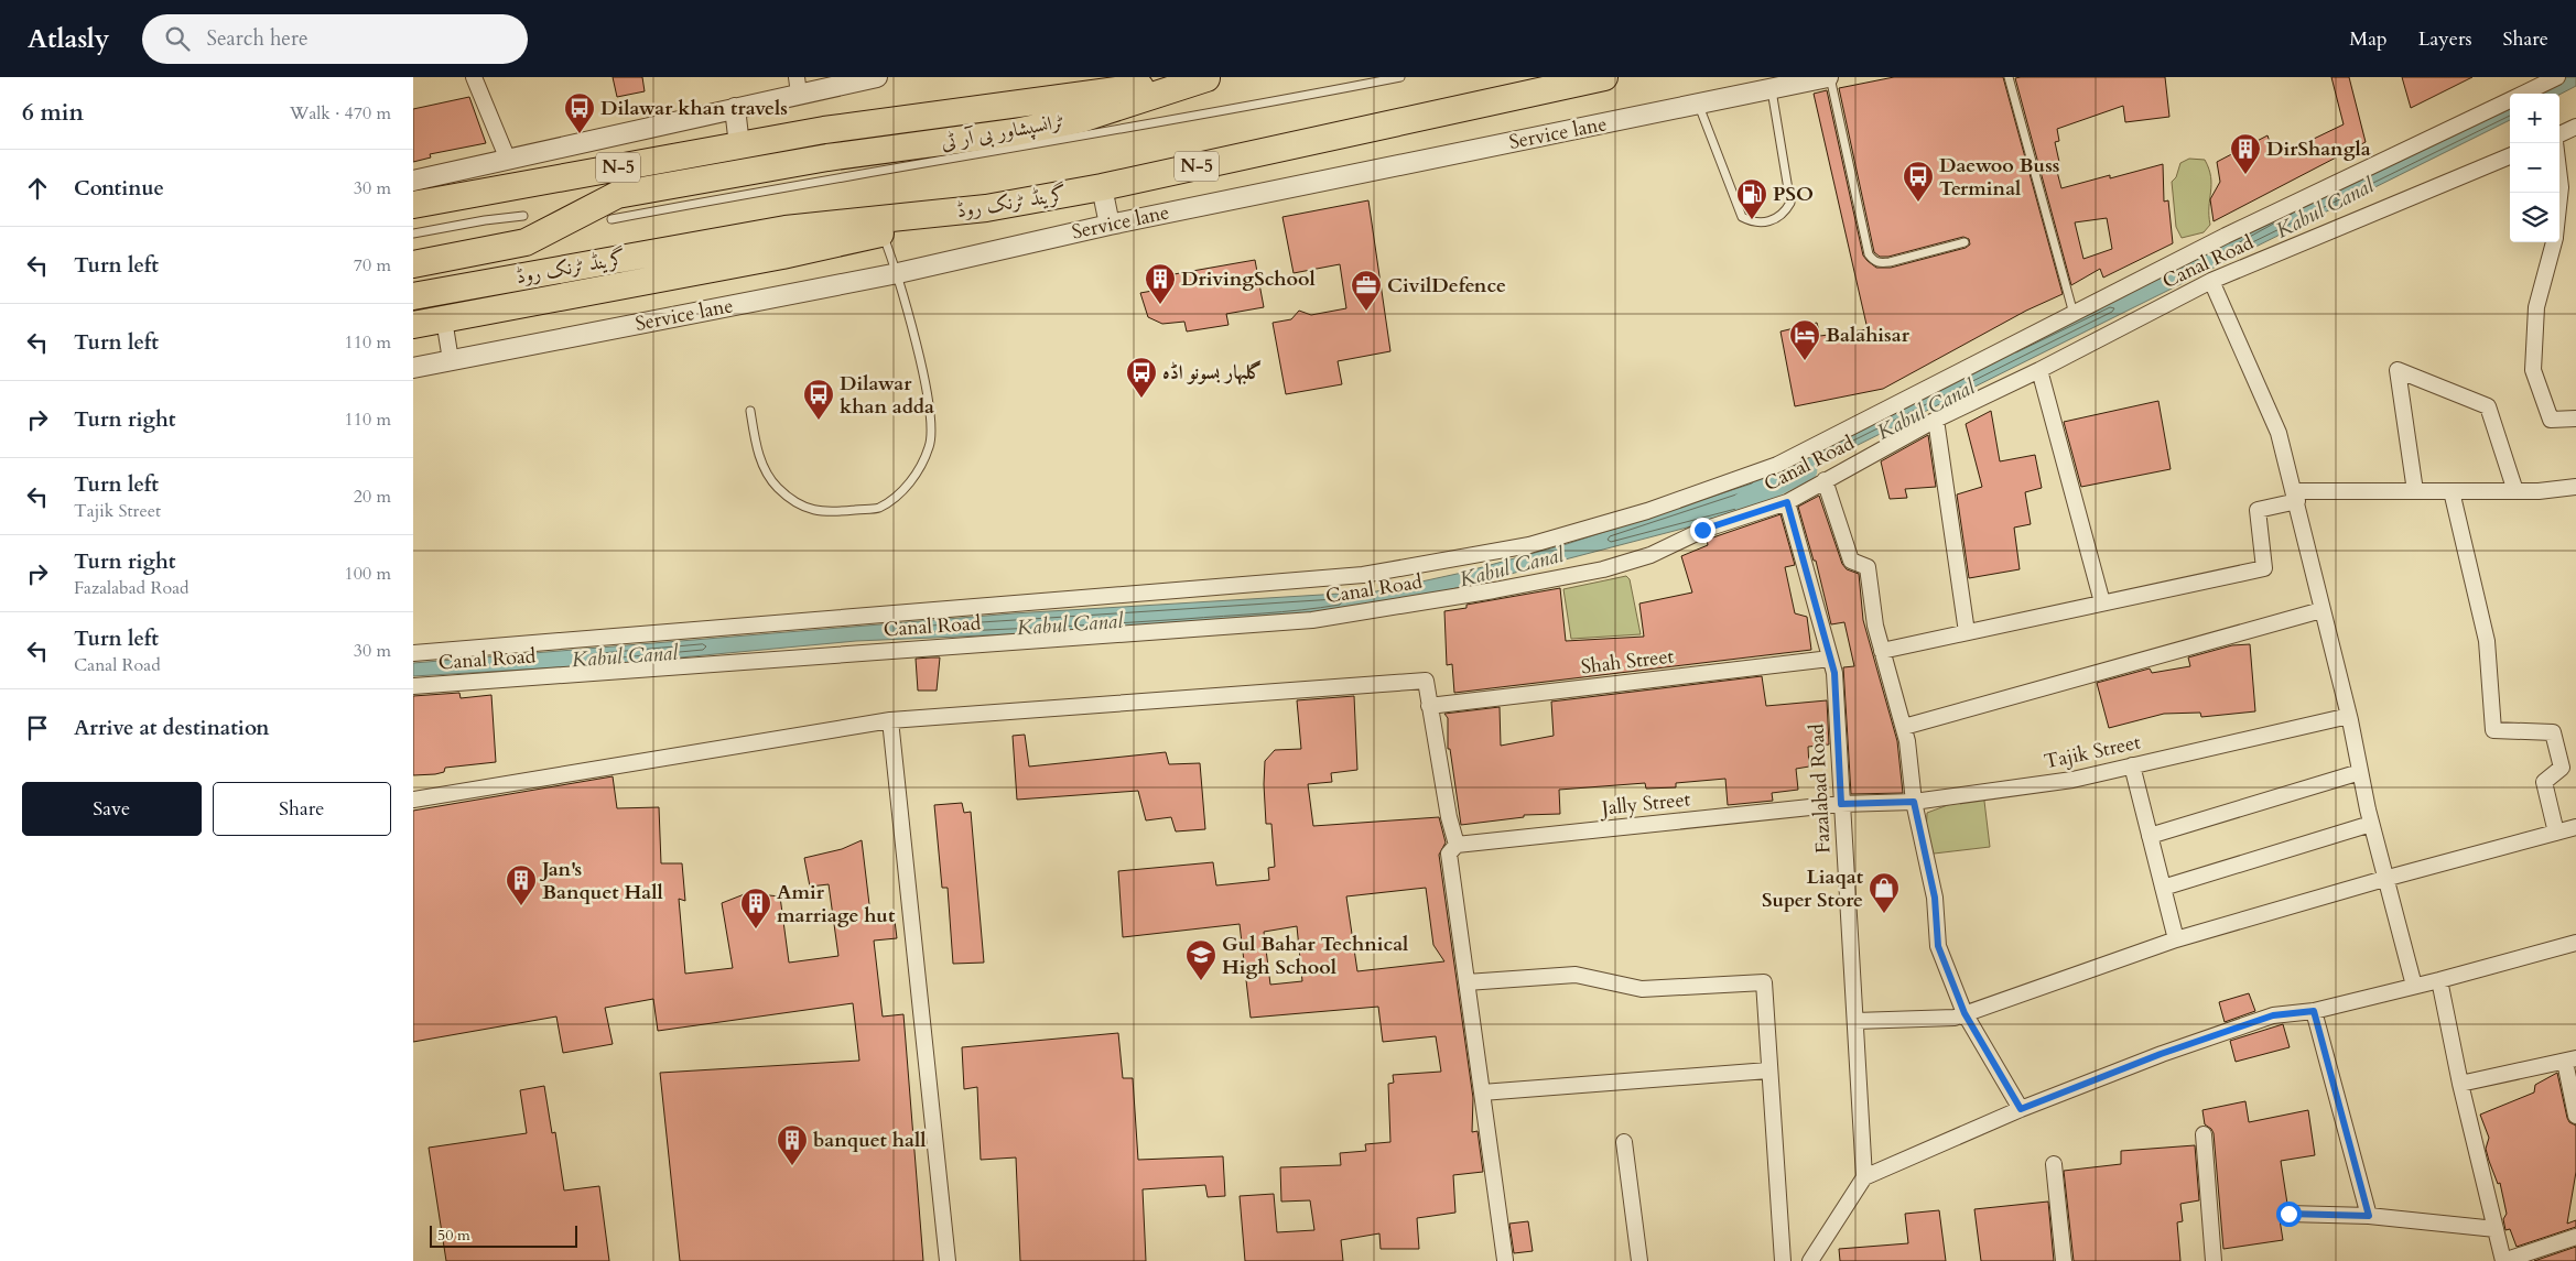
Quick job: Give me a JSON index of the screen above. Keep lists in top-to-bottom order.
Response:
{
  "streets": {
    "highway": ["N-5", "گرینڈ ٹرنک روڈ"],
    "street": [
      "Service lane",
      "Canal Road",
      "Shah Street",
      "Tajik Street",
      "Fazalabad Road",
      "Jally Street"
    ],
    "lane": ["ٹرانسپشاور بی آر ٹی"]
  },
  "crossings": [
    ["Canal Road", "Fazalabad Road"],
    ["Shah Street", "Fazalabad Road"],
    ["Tajik Street", "Fazalabad Road"],
    ["Tajik Street", "Jally Street"],
    ["Fazalabad Road", "Jally Street"]
  ],
  "water": ["Kabul Canal"],
  "places": {
    "bus stop": [
      "Dilawar khan travels",
      "Daewoo Buss Terminal",
      "گلبہار بسونو اڈہ",
      "Dilawar khan adda"
    ],
    "building": [
      "DirShangla",
      "DrivingSchool",
      "Jan's Banquet Hall",
      "Amir marriage hut",
      "banquet hall"
    ],
    "fuel station": ["PSO"],
    "office": ["CivilDefence"],
    "hotel": ["Balahisar"],
    "shop": ["Liaqat Super Store"],
    "school or university": ["Gul Bahar Technical High School"]
  },
  "scale_bar": "50 m",
  "page": {
    "header": "Atlasly",
    "search": "Search here",
    "nav": ["Map", "Layers", "Share"],
    "heading": ["6 min", "Walk · 470 m"],
    "map_buttons": ["+", "−"],
    "list": [
      ["Continue", "30 m"],
      ["Turn left", "70 m"],
      ["Turn left", "110 m"],
      ["Turn right", "110 m"],
      ["Turn left", "Tajik Street", "20 m"],
      ["Turn right", "Fazalabad Road", "100 m"],
      ["Turn left", "Canal Road", "30 m"],
      "Arrive at destination"
    ],
    "buttons": ["Save", "Share"],
    "scale": "50 m"
  }
}
